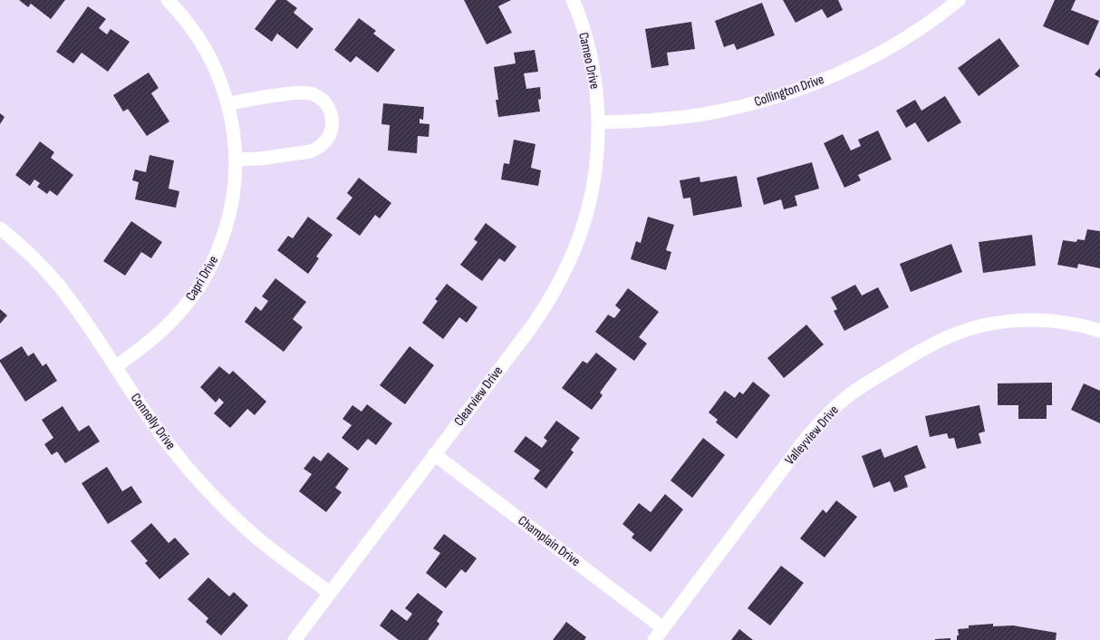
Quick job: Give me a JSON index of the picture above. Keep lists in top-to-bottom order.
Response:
{
  "streets": {
    "street": [
      "Cameo Drive",
      "Collington Drive",
      "Capri Drive",
      "Clearview Drive",
      "Connolly Drive",
      "Valleyview Drive",
      "Champlain Drive"
    ]
  },
  "crossings": [
    ["Cameo Drive", "Collington Drive"],
    ["Cameo Drive", "Clearview Drive"],
    ["Collington Drive", "Clearview Drive"],
    ["Capri Drive", "Connolly Drive"],
    ["Clearview Drive", "Connolly Drive"],
    ["Clearview Drive", "Champlain Drive"],
    ["Valleyview Drive", "Champlain Drive"]
  ]
}
